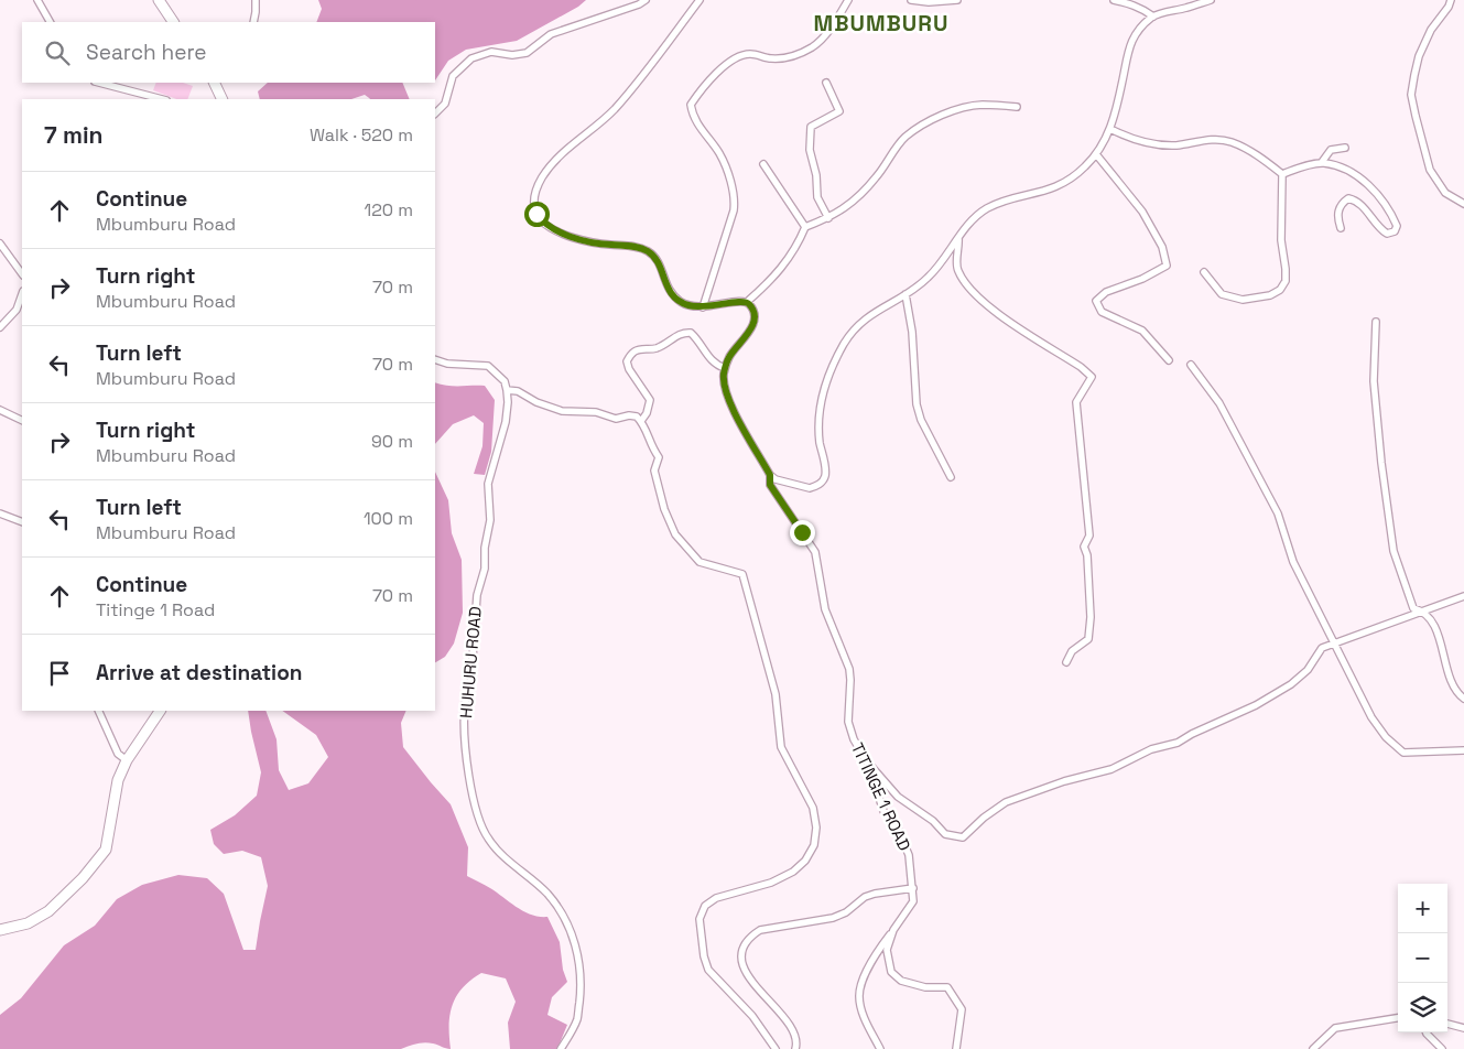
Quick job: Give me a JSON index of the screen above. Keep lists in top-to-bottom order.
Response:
{
  "streets": {
    "street": ["HUHURU ROAD", "TITINGE 1 ROAD"]
  },
  "districts": ["MBUMBURU"],
  "page": {
    "search": "Search here",
    "heading": ["7 min", "Walk · 520 m"],
    "list": [
      ["Continue", "Mbumburu Road", "120 m"],
      ["Turn right", "Mbumburu Road", "70 m"],
      ["Turn left", "Mbumburu Road", "70 m"],
      ["Turn right", "Mbumburu Road", "90 m"],
      ["Turn left", "Mbumburu Road", "100 m"],
      ["Continue", "Titinge 1 Road", "70 m"],
      "Arrive at destination"
    ],
    "map_buttons": ["+", "−"]
  }
}
